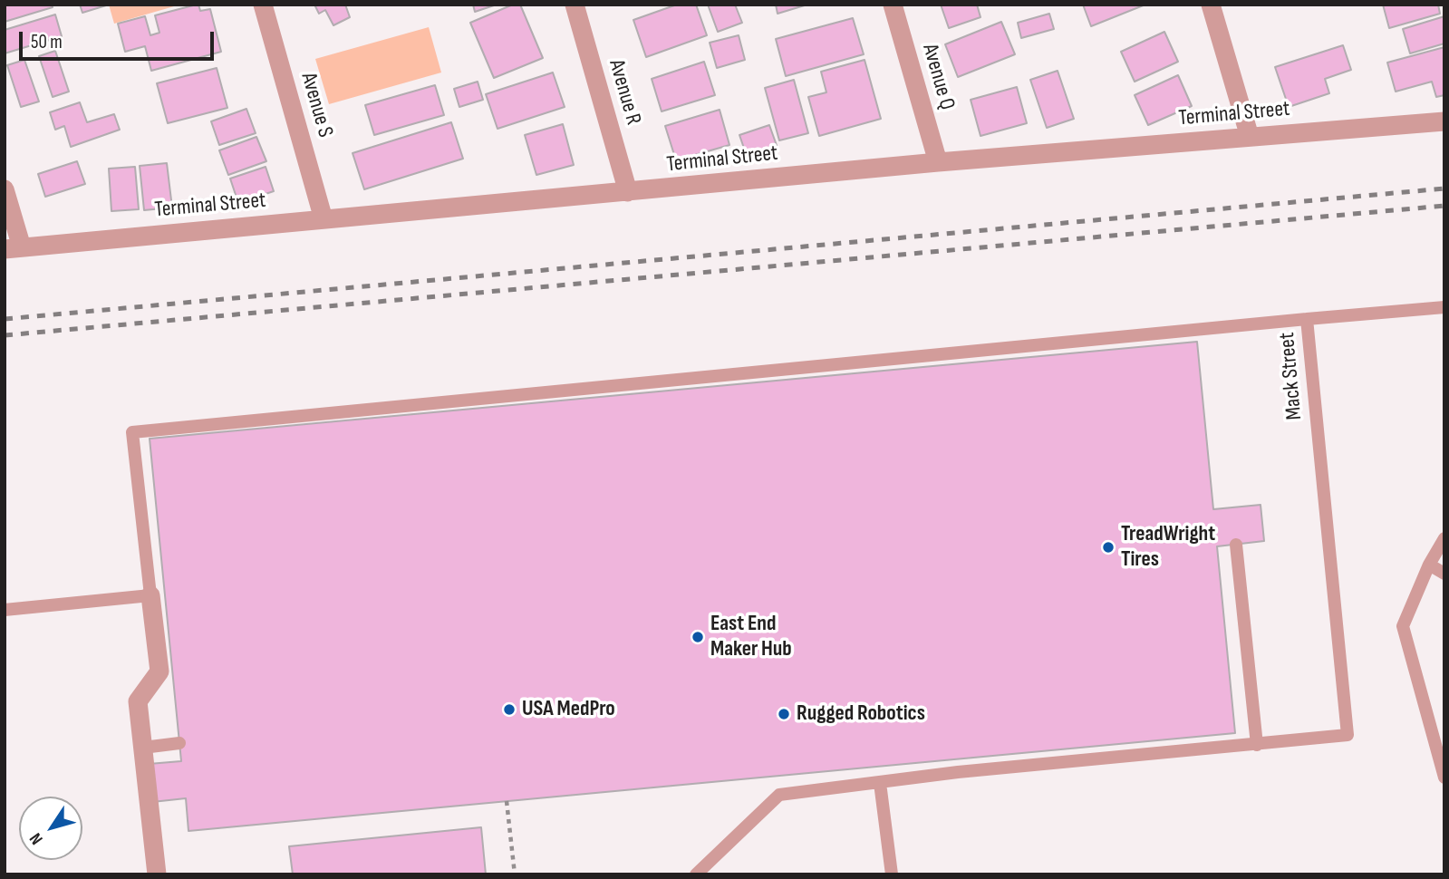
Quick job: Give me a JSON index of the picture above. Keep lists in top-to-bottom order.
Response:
{
  "streets": {
    "street": [
      "Avenue Q",
      "Avenue R",
      "Avenue S",
      "Terminal Street"
    ],
    "lane": ["Mack Street"]
  },
  "crossings": [
    ["Avenue Q", "Terminal Street"],
    ["Avenue R", "Terminal Street"],
    ["Avenue S", "Terminal Street"]
  ],
  "places": [
    "TreadWright Tires",
    "East End Maker Hub",
    "USA MedPro",
    "Rugged Robotics"
  ],
  "scale_bar": "50 m",
  "north": "bottom left"
}
